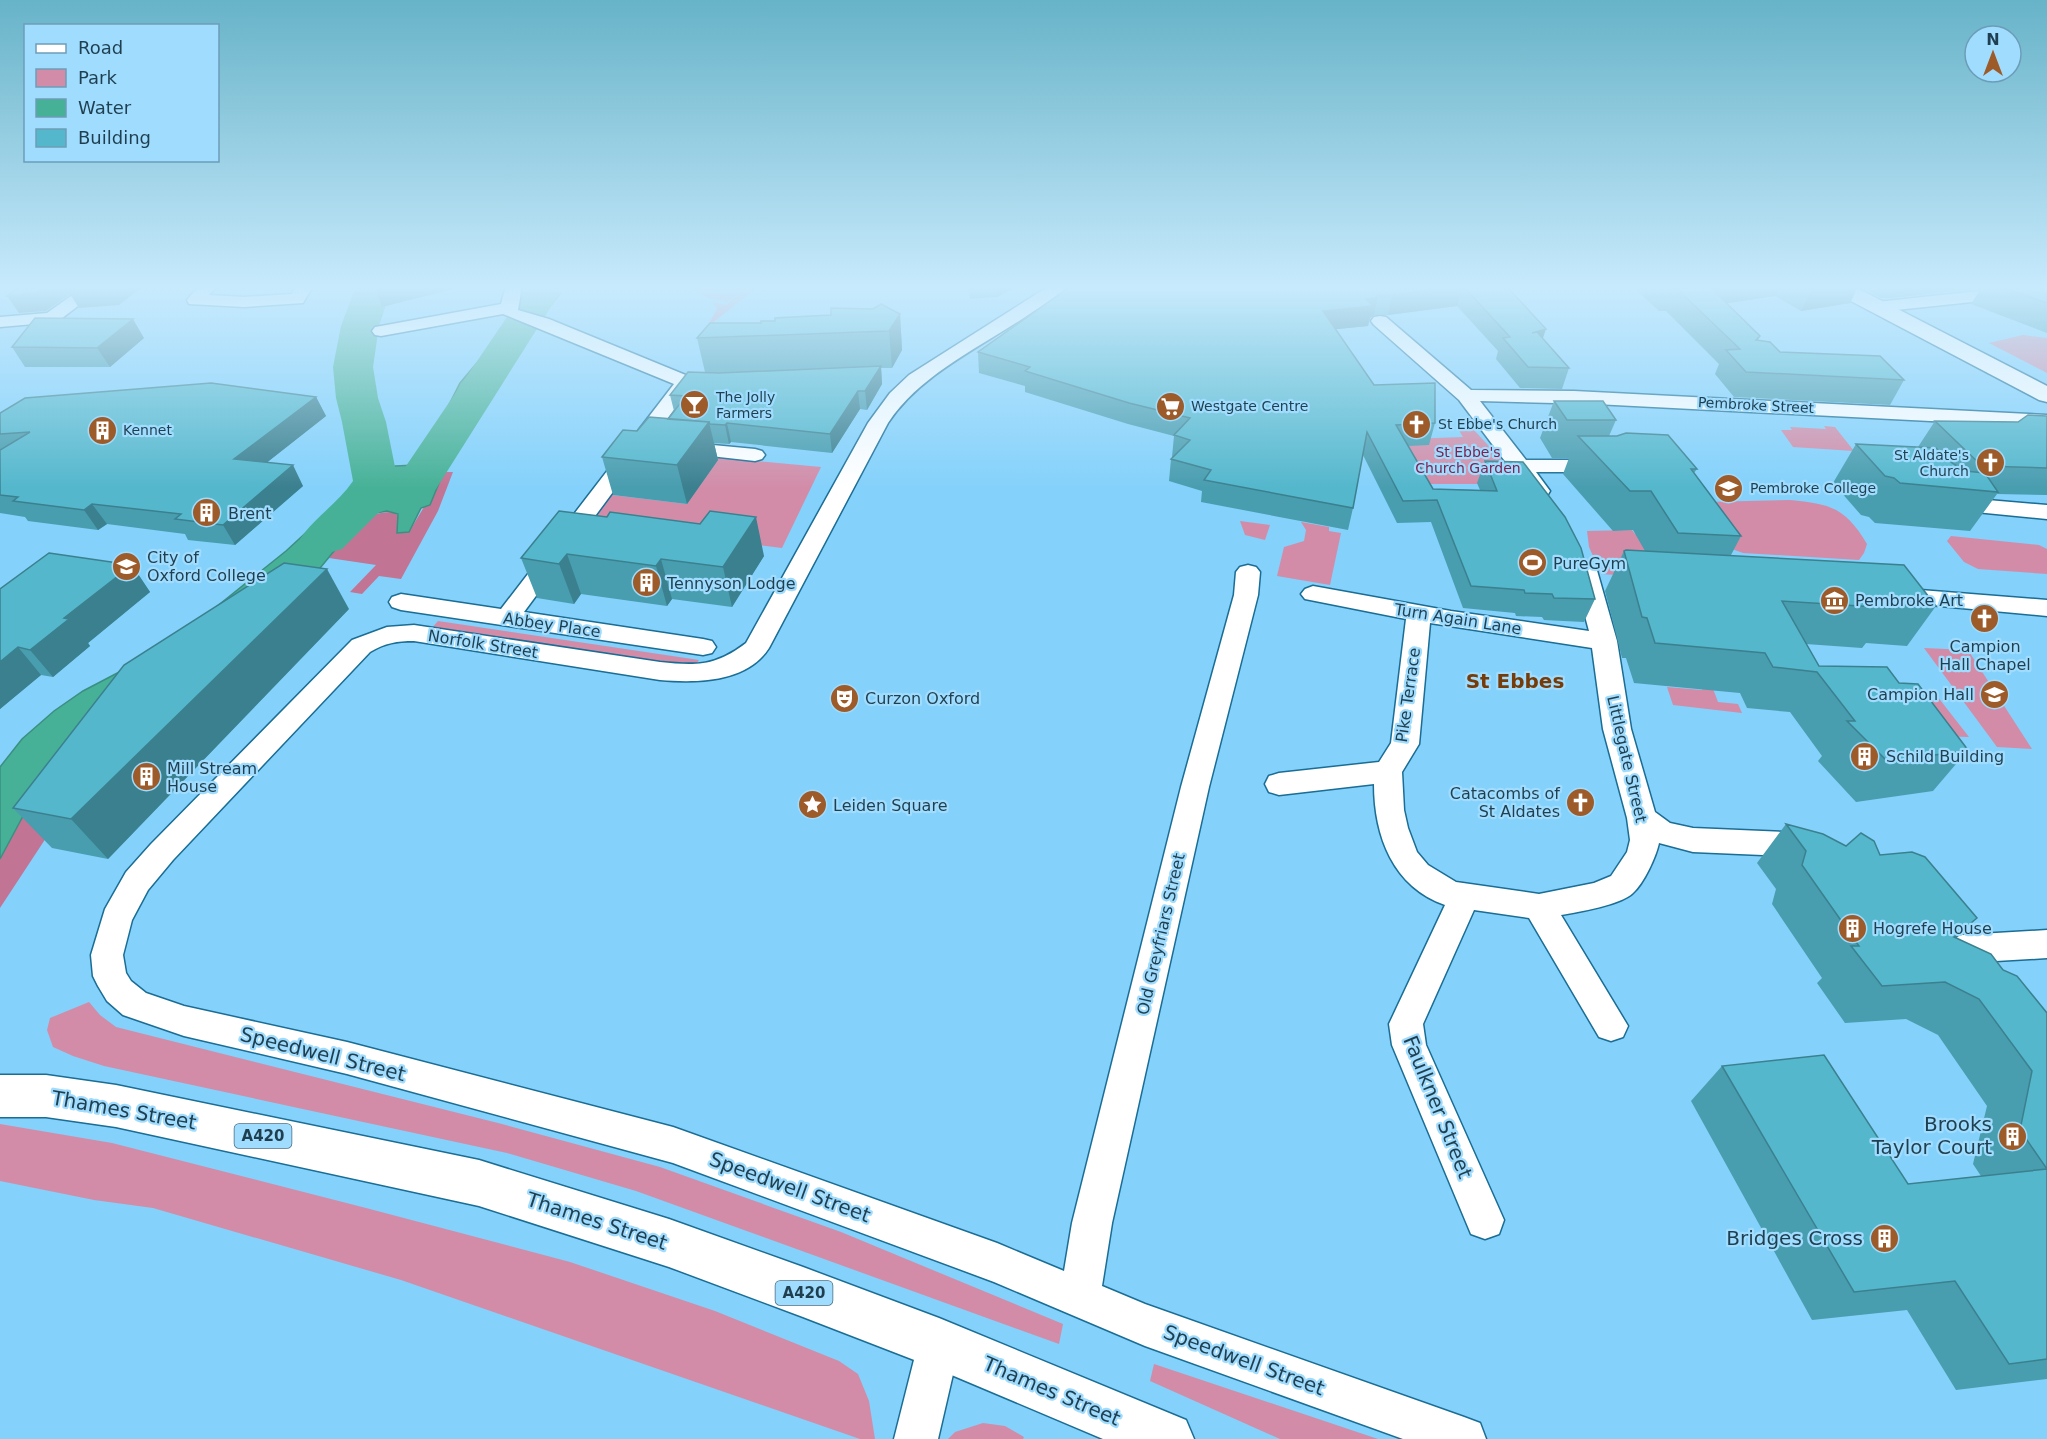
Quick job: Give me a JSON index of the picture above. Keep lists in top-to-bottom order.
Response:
{
  "streets": {
    "main road": ["Thames Street", "A420"],
    "street": [
      "Pembroke Street",
      "Turn Again Lane",
      "Abbey Place",
      "Norfolk Street",
      "Pike Terrace",
      "Littlegate Street",
      "Old Greyfriars Street",
      "Speedwell Street",
      "Faulkner Street"
    ]
  },
  "crossings": [
    ["Turn Again Lane", "Pike Terrace"],
    ["Turn Again Lane", "Littlegate Street"],
    ["Norfolk Street", "Speedwell Street"],
    ["Old Greyfriars Street", "Speedwell Street"]
  ],
  "districts": ["St Ebbes"],
  "parks": ["St Ebbe's Church Garden"],
  "places": {
    "bar": ["The Jolly Farmers"],
    "supermarket": ["Westgate Centre"],
    "church": [
      "St Ebbe's Church",
      "St Aldate's Church",
      "Campion Hall Chapel",
      "Catacombs of St Aldates"
    ],
    "building": [
      "Kennet",
      "Brent",
      "Tennyson Lodge",
      "Schild Building",
      "Mill Stream House",
      "Hogrefe House",
      "Brooks Taylor Court",
      "Bridges Cross"
    ],
    "school or university": ["Pembroke College", "City of Oxford College", "Campion Hall"],
    "sports": ["PureGym"],
    "museum": ["Pembroke Art"],
    "theatre": ["Curzon Oxford"],
    "place": ["Leiden Square"]
  },
  "legend": [
    "Road",
    "Park",
    "Water",
    "Building"
  ],
  "north": "top"
}
